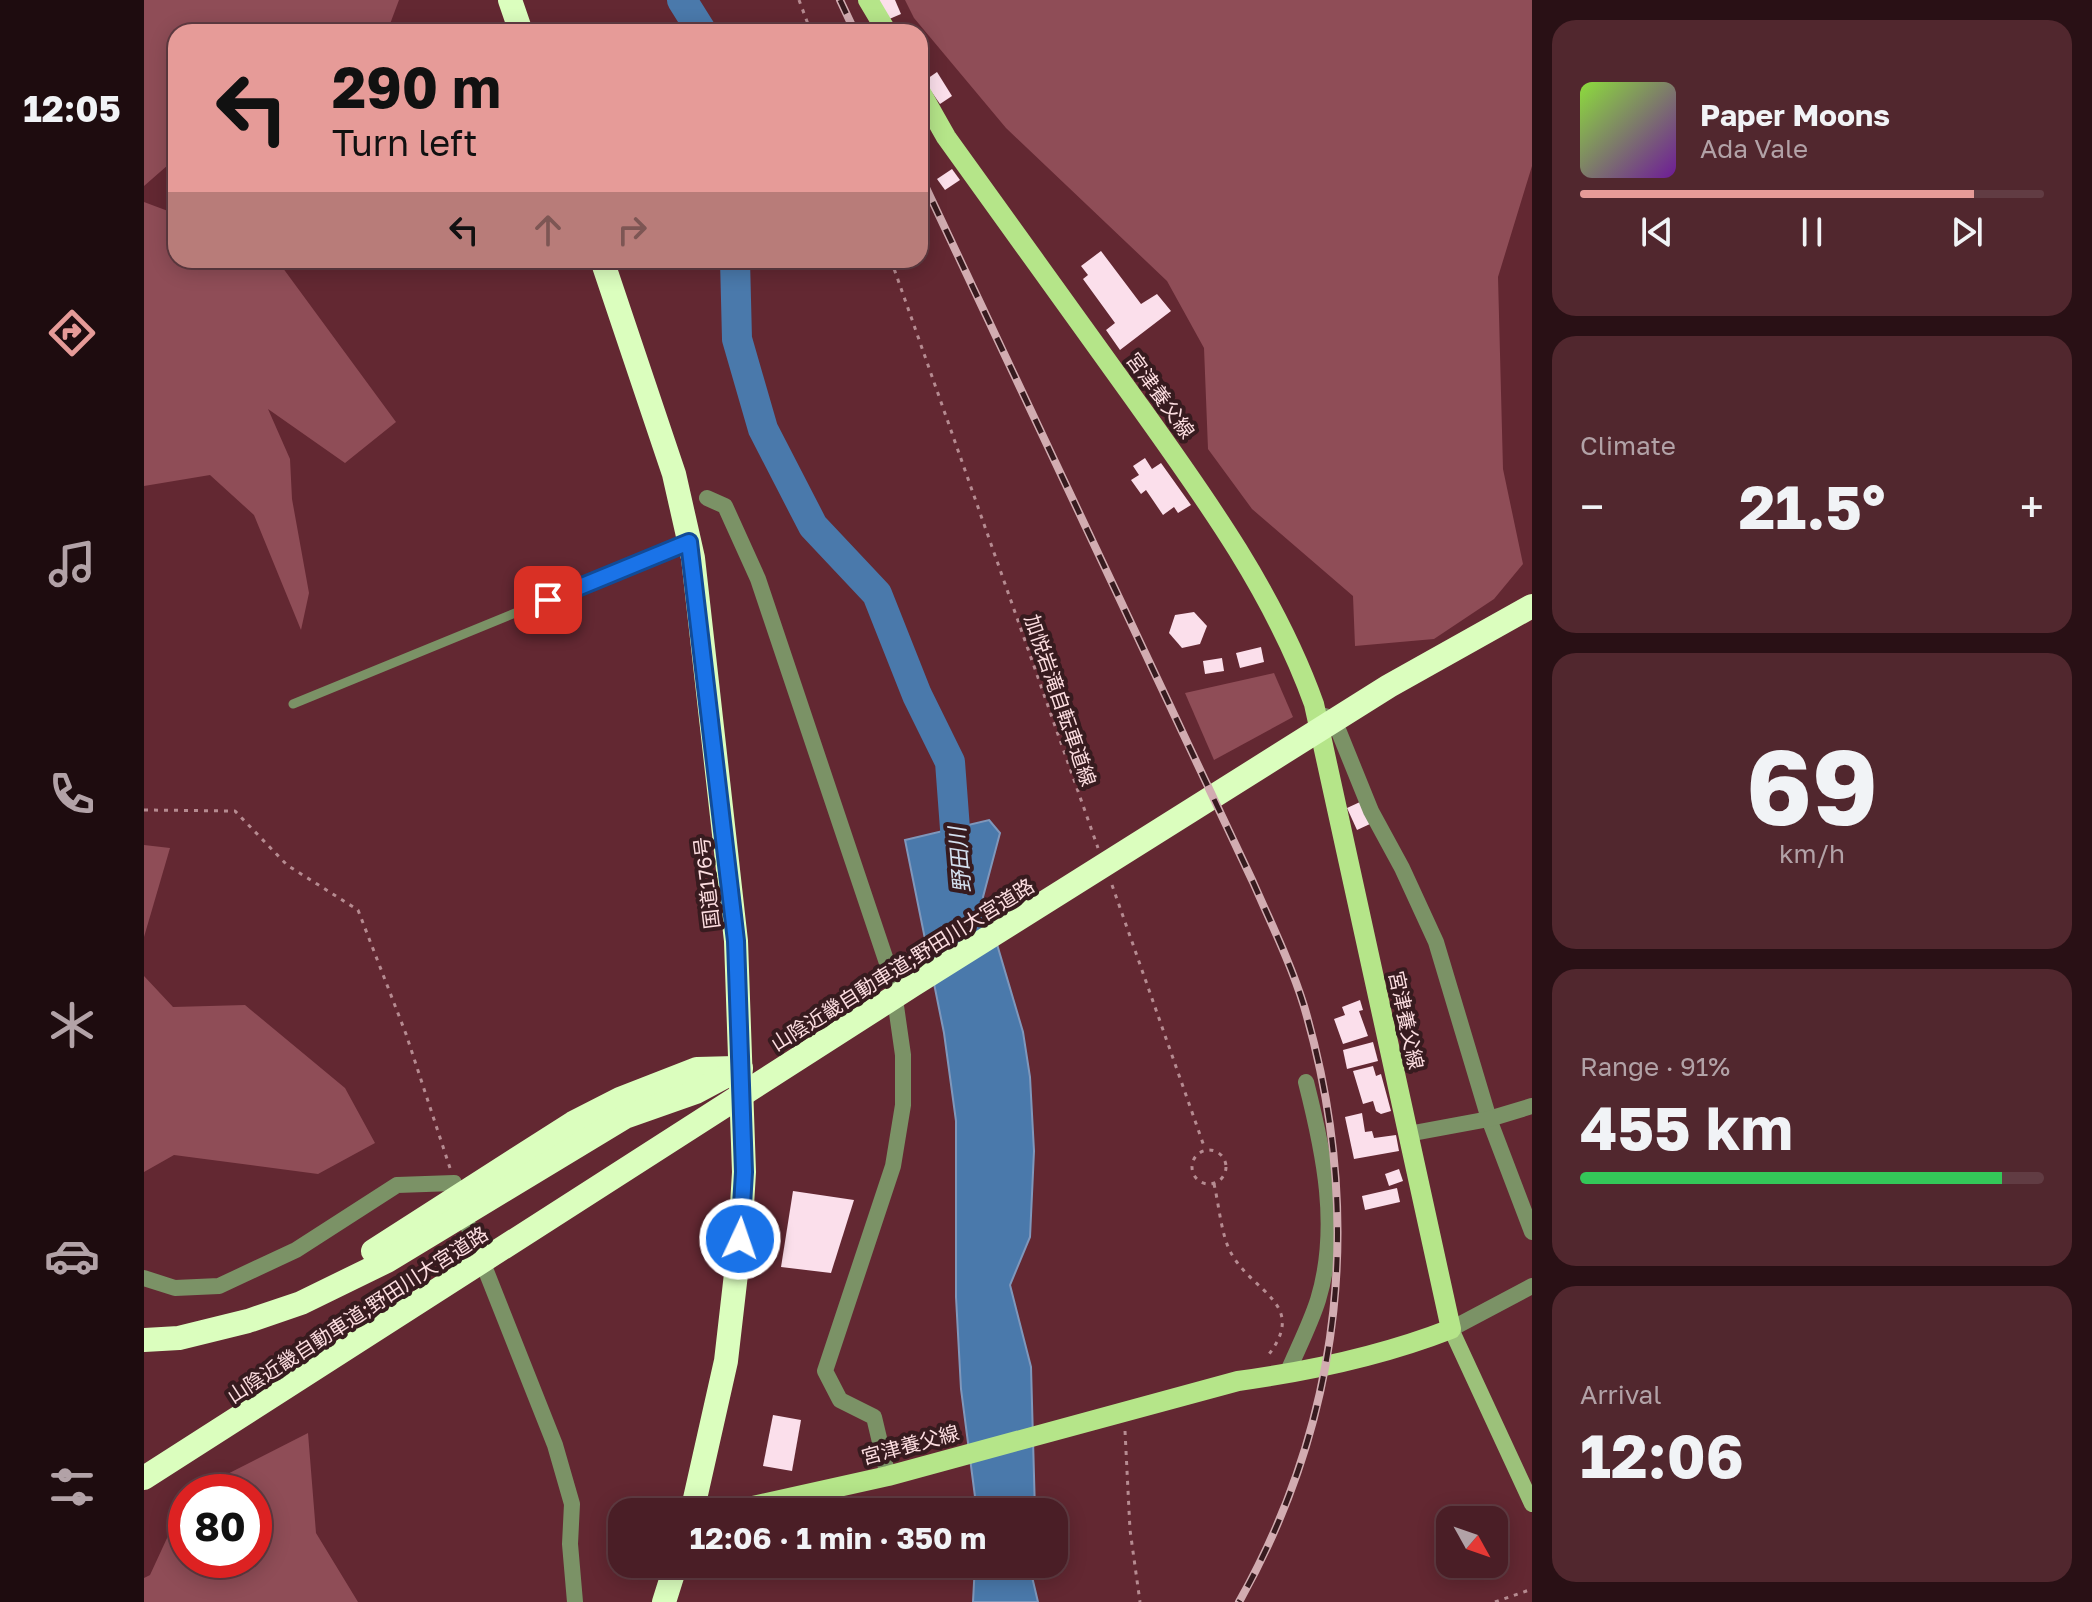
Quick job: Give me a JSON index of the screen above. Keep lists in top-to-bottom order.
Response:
{
  "streets": {
    "highway": ["国道176号", "山陰近畿自動車道;野田川大宮道路"],
    "main road": ["宮津養父線"],
    "path": ["加悦岩滝自転車道線"]
  },
  "water": ["野田川"],
  "north": "bottom right",
  "page": {
    "tabs": "12:05",
    "turn": ["290 m", "Turn left"],
    "song": ["Paper Moons", "Ada Vale"],
    "tile": [
      "Climate",
      ["69", "km/h"],
      ["Range · 91%", "455 km"],
      ["Arrival", "12:06"]
    ],
    "heat": ["−", "21.5°", "+"],
    "limit": "80",
    "trip": "12:06 · 1 min · 350 m"
  }
}
